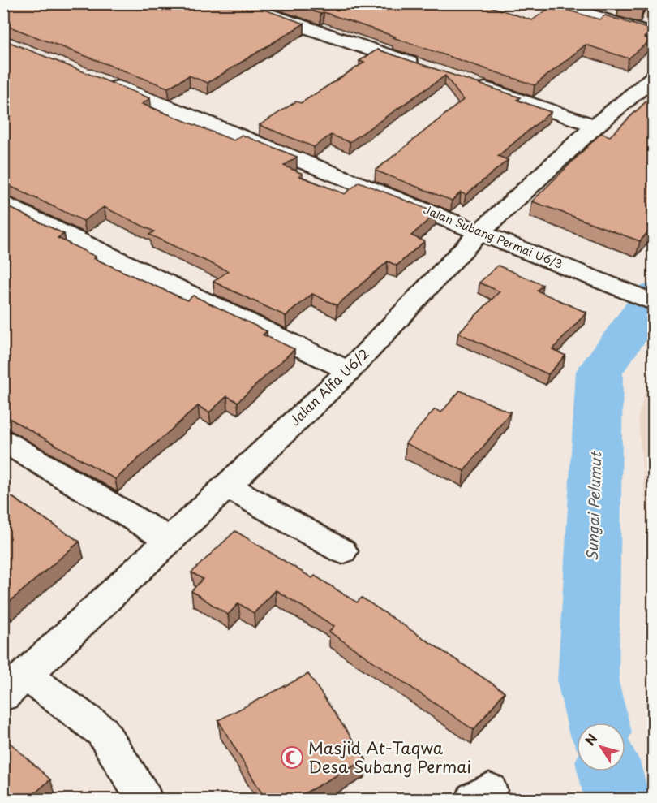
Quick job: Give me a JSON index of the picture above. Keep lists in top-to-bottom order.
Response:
{
  "streets": {
    "street": ["Jalan Subang Permai U6/3", "Jalan Alfa U6/2"]
  },
  "crossings": [
    ["Jalan Subang Permai U6/3", "Jalan Alfa U6/2"]
  ],
  "water": ["Sungai Pelumut"],
  "places": {
    "mosque": ["Masjid At-Taqwa Desa Subang Permai"]
  },
  "north": "top left"
}
